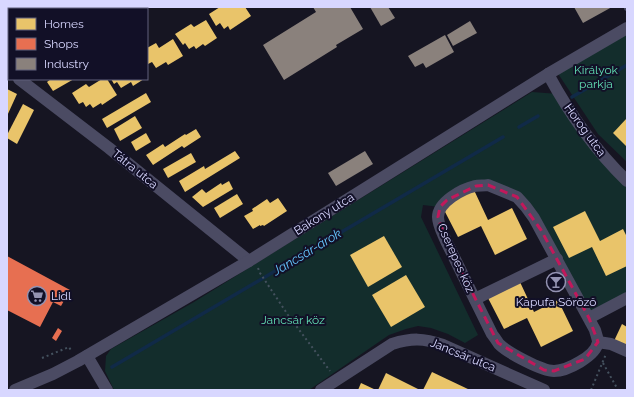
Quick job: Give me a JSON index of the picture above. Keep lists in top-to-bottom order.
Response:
{
  "streets": {
    "street": [
      "Horog utca",
      "Tátra utca",
      "Bakony utca",
      "Cserepes köz",
      "Jancsár utca"
    ]
  },
  "crossings": [
    ["Horog utca", "Bakony utca"],
    ["Tátra utca", "Bakony utca"]
  ],
  "water": ["Jancsár-árok"],
  "parks": ["Királyok parkja", "Jancsár köz"],
  "places": {
    "bar": ["Kapufa Söröző"],
    "supermarket": ["Lidl"]
  },
  "legend": ["Homes", "Shops", "Industry"]
}
